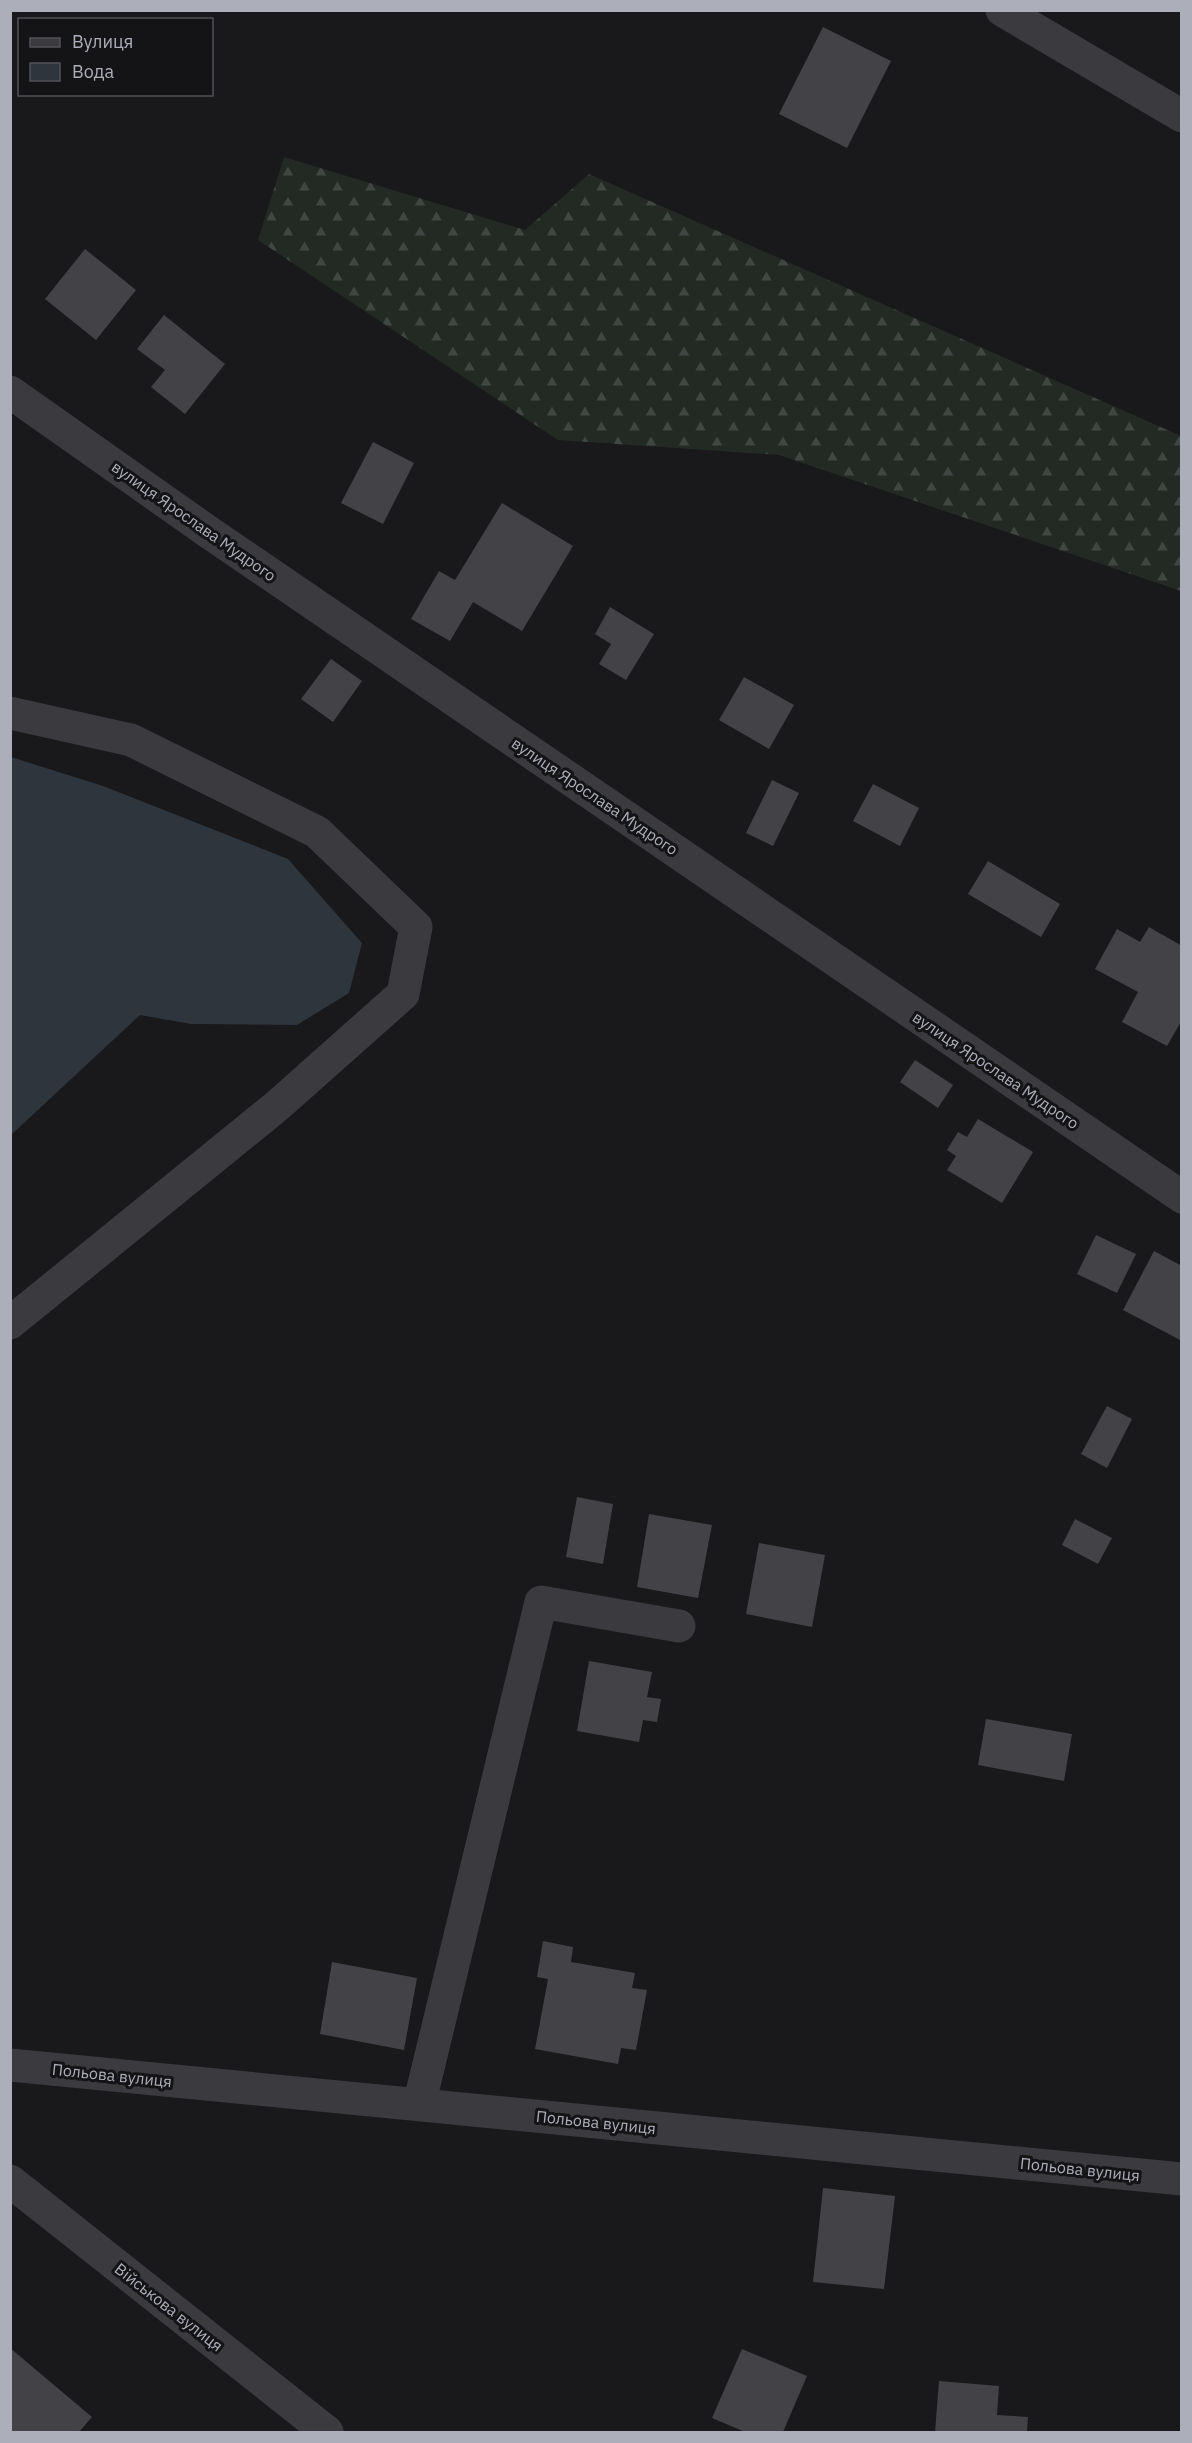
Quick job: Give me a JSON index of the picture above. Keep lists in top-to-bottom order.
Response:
{
  "streets": {
    "street": ["вулиця Ярослава Мудрого", "Польова вулиця", "Військова вулиця"]
  },
  "legend": ["Вулиця", "Вода"]
}
